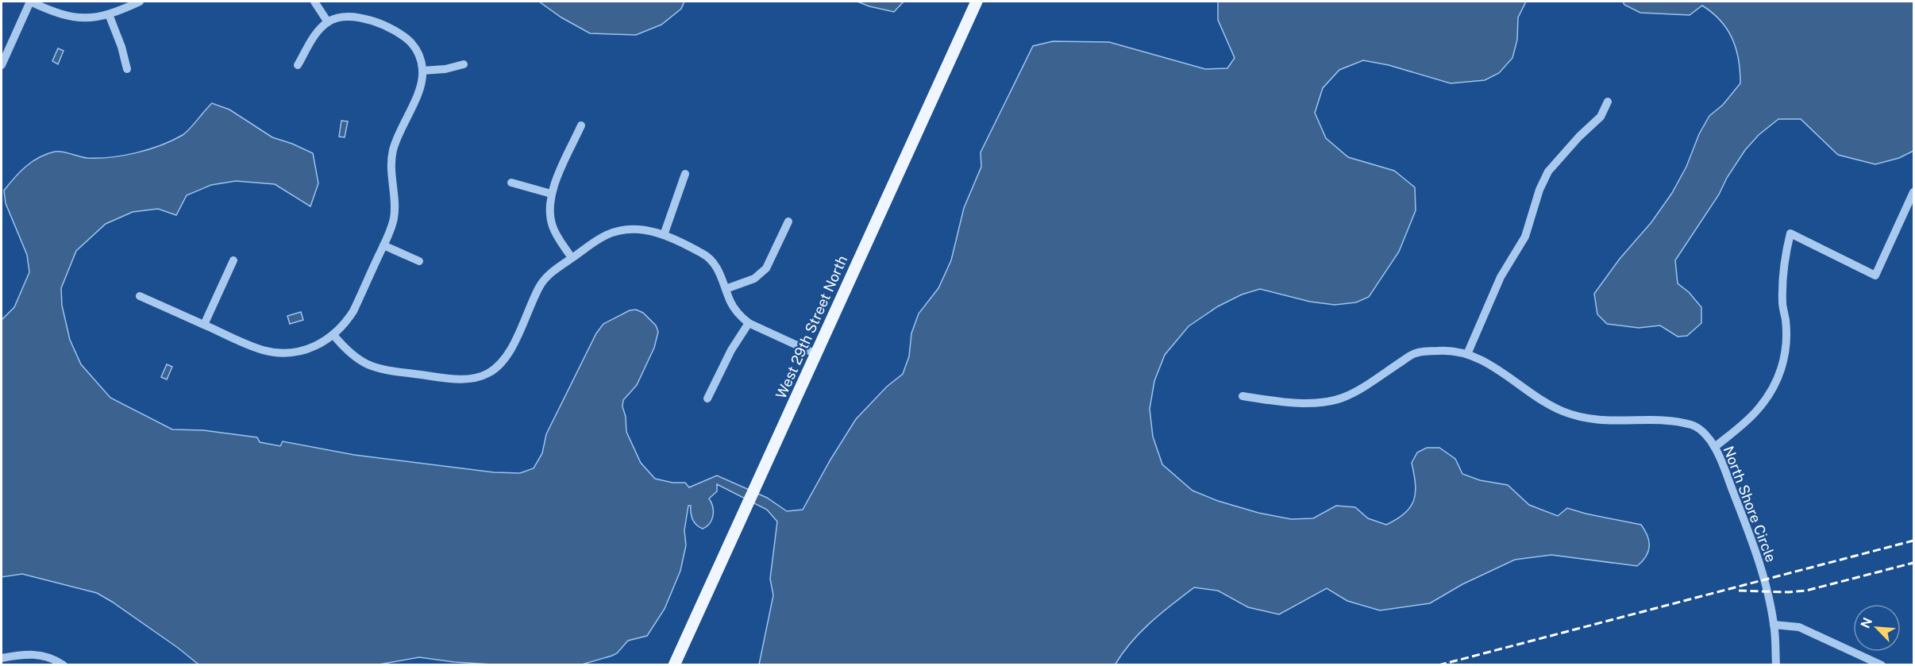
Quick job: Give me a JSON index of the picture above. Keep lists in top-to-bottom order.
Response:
{
  "streets": {
    "main road": ["West 29th Street North"],
    "street": ["North Shore Circle"]
  },
  "north": "top left"
}
